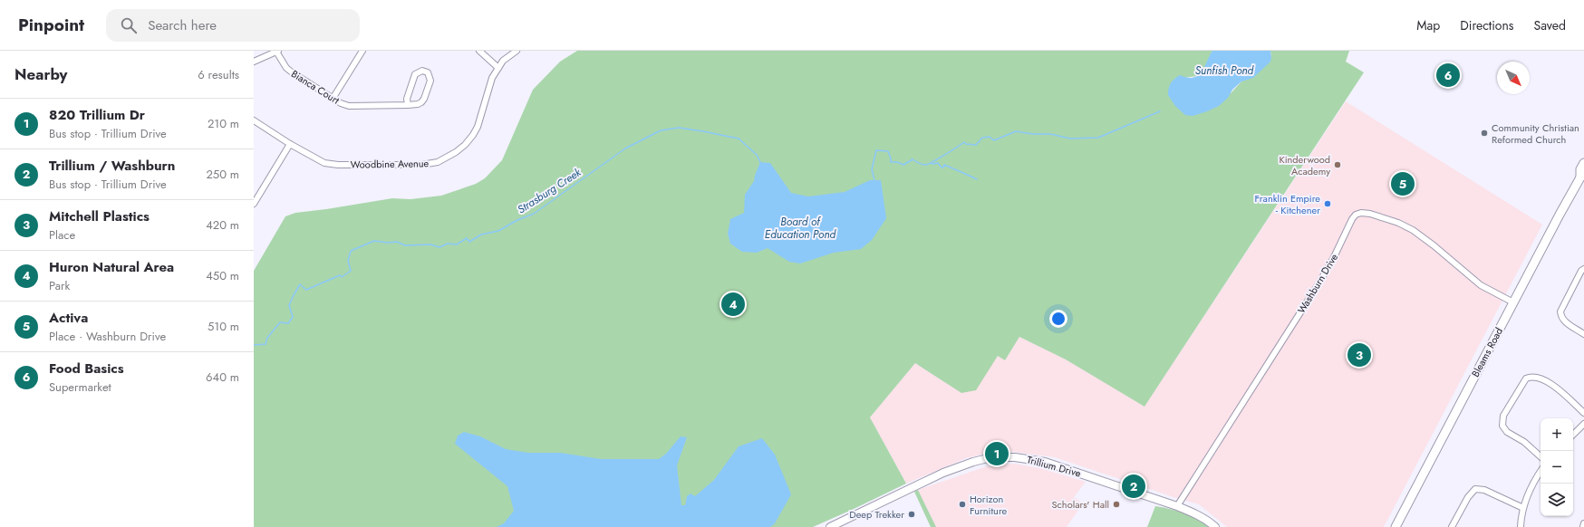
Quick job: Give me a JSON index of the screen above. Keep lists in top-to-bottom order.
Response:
{
  "streets": {
    "main road": ["Bleams Road"],
    "street": [
      "Bianca Court",
      "Woodbine Avenue",
      "Washburn Drive",
      "Trillium Drive"
    ]
  },
  "crossings": [
    ["Washburn Drive", "Bleams Road"],
    ["Washburn Drive", "Trillium Drive"]
  ],
  "water": ["Sunfish Pond", "Strasburg Creek", "Board of Education Pond"],
  "places": [
    "Community Christian Reformed Church",
    "Kinderwood Academy",
    "Franklin Empire - Kitchener",
    "Horizon Furniture",
    "Scholars' Hall",
    "Deep Trekker"
  ],
  "north": "bottom right",
  "page": {
    "header": "Pinpoint",
    "search": "Search here",
    "nav": ["Map", "Directions", "Saved"],
    "heading": ["Nearby", "6 results"],
    "pins": [
      "6",
      "5",
      "4",
      "3",
      "1",
      "2"
    ],
    "list": [
      {
        "mark": "1",
        "name": "820 Trillium Dr",
        "note": "Bus stop · Trillium Drive",
        "value": "210 m"
      },
      {
        "mark": "2",
        "name": "Trillium / Washburn",
        "note": "Bus stop · Trillium Drive",
        "value": "250 m"
      },
      {
        "mark": "3",
        "name": "Mitchell Plastics",
        "note": "Place",
        "value": "420 m"
      },
      {
        "mark": "4",
        "name": "Huron Natural Area",
        "note": "Park",
        "value": "450 m"
      },
      {
        "mark": "5",
        "name": "Activa",
        "note": "Place · Washburn Drive",
        "value": "510 m"
      },
      {
        "mark": "6",
        "name": "Food Basics",
        "note": "Supermarket",
        "value": "640 m"
      }
    ],
    "map_buttons": ["+", "−"]
  }
}
